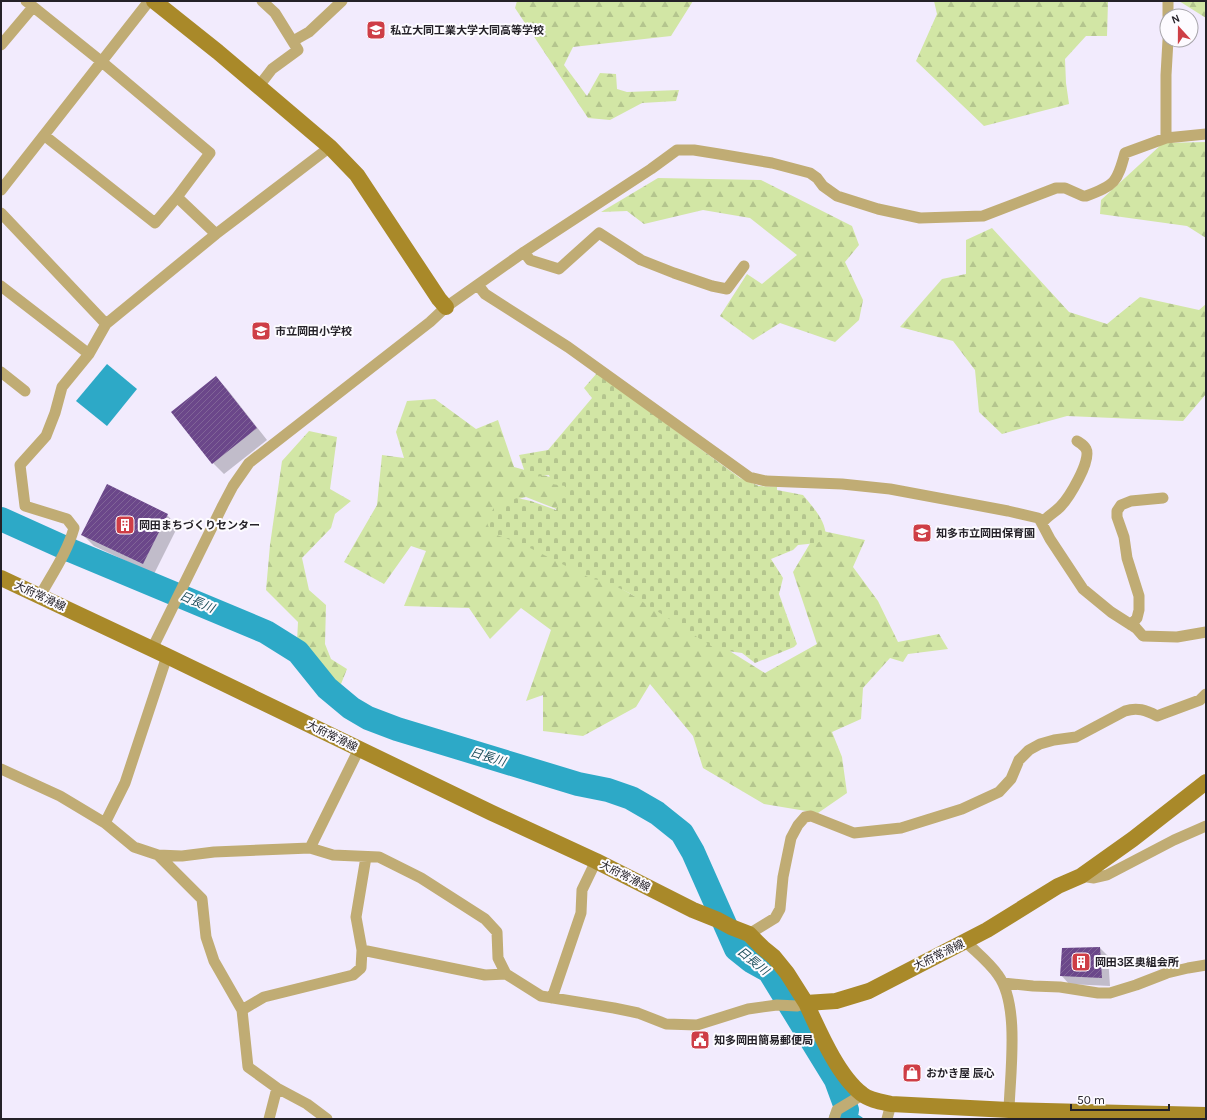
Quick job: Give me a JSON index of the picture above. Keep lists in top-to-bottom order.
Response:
{
  "streets": {
    "main road": ["大府常滑線"]
  },
  "water": ["日長川"],
  "places": {
    "school or university": ["私立大同工業大学大同高等学校", "市立岡田小学校", "知多市立岡田保育園"],
    "building": ["岡田まちづくりセンター", "岡田3区奥組会所"],
    "public building": ["知多岡田簡易郵便局"],
    "shop": ["おかき屋 辰心"]
  },
  "scale_bar": "50 m",
  "north": "top"
}
